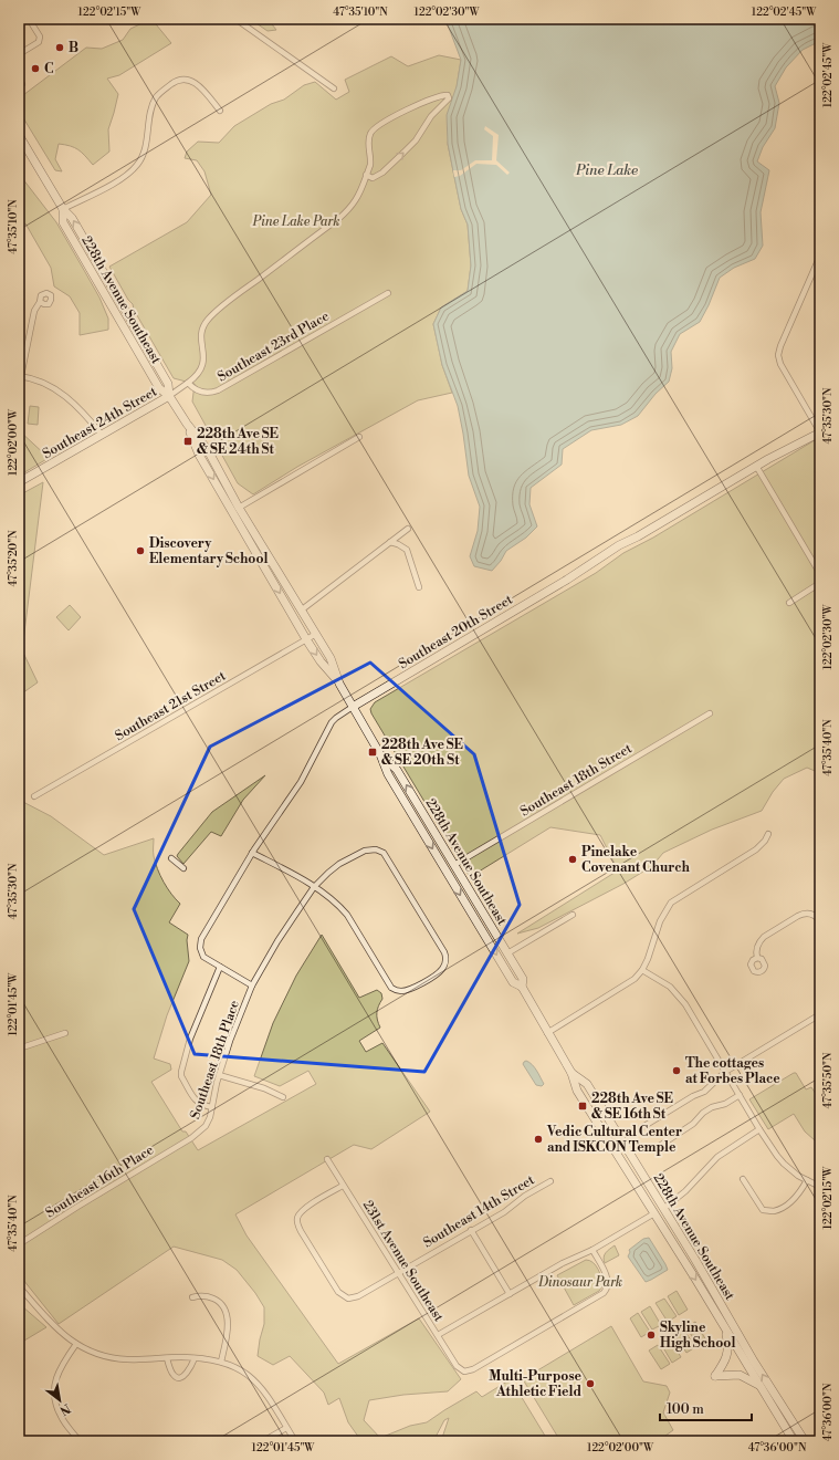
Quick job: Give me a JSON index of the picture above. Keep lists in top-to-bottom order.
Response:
{
  "streets": {
    "main road": ["228th Avenue Southeast", "Southeast 24th Street", "Southeast 20th Street"],
    "street": [
      "Southeast 23rd Place",
      "Southeast 21st Street",
      "Southeast 18th Street",
      "Southeast 18th Place",
      "Southeast 16th Place",
      "Southeast 14th Street",
      "231st Avenue Southeast"
    ]
  },
  "crossings": [
    ["228th Avenue Southeast", "Southeast 24th Street"],
    ["228th Avenue Southeast", "Southeast 20th Street"],
    ["228th Avenue Southeast", "Southeast 21st Street"],
    ["228th Avenue Southeast", "Southeast 18th Street"],
    ["Southeast 18th Place", "Southeast 16th Place"],
    ["Southeast 14th Street", "231st Avenue Southeast"]
  ],
  "water": ["Pine Lake"],
  "parks": ["Pine Lake Park", "Dinosaur Park"],
  "places": {
    "other": [
      "B",
      "C",
      "Discovery Elementary School",
      "Pinelake Covenant Church",
      "The cottages at Forbes Place",
      "Vedic Cultural Center and ISKCON Temple",
      "Skyline High School",
      "Multi-Purpose Athletic Field"
    ],
    "transit": ["228th Ave SE & SE 24th St", "228th Ave SE & SE 20th St", "228th Ave SE & SE 16th St"]
  },
  "scale_bar": "100 m",
  "north": "bottom right",
  "coordinates": [
    "122°02'15\"W",
    "47°35'10\"N",
    "122°02'30\"W",
    "122°02'45\"W",
    "47°35'30\"N",
    "122°02'00\"W",
    "47°35'20\"N",
    "47°35'40\"N",
    "122°01'45\"W",
    "47°35'50\"N",
    "47°36'00\"N"
  ]
}
